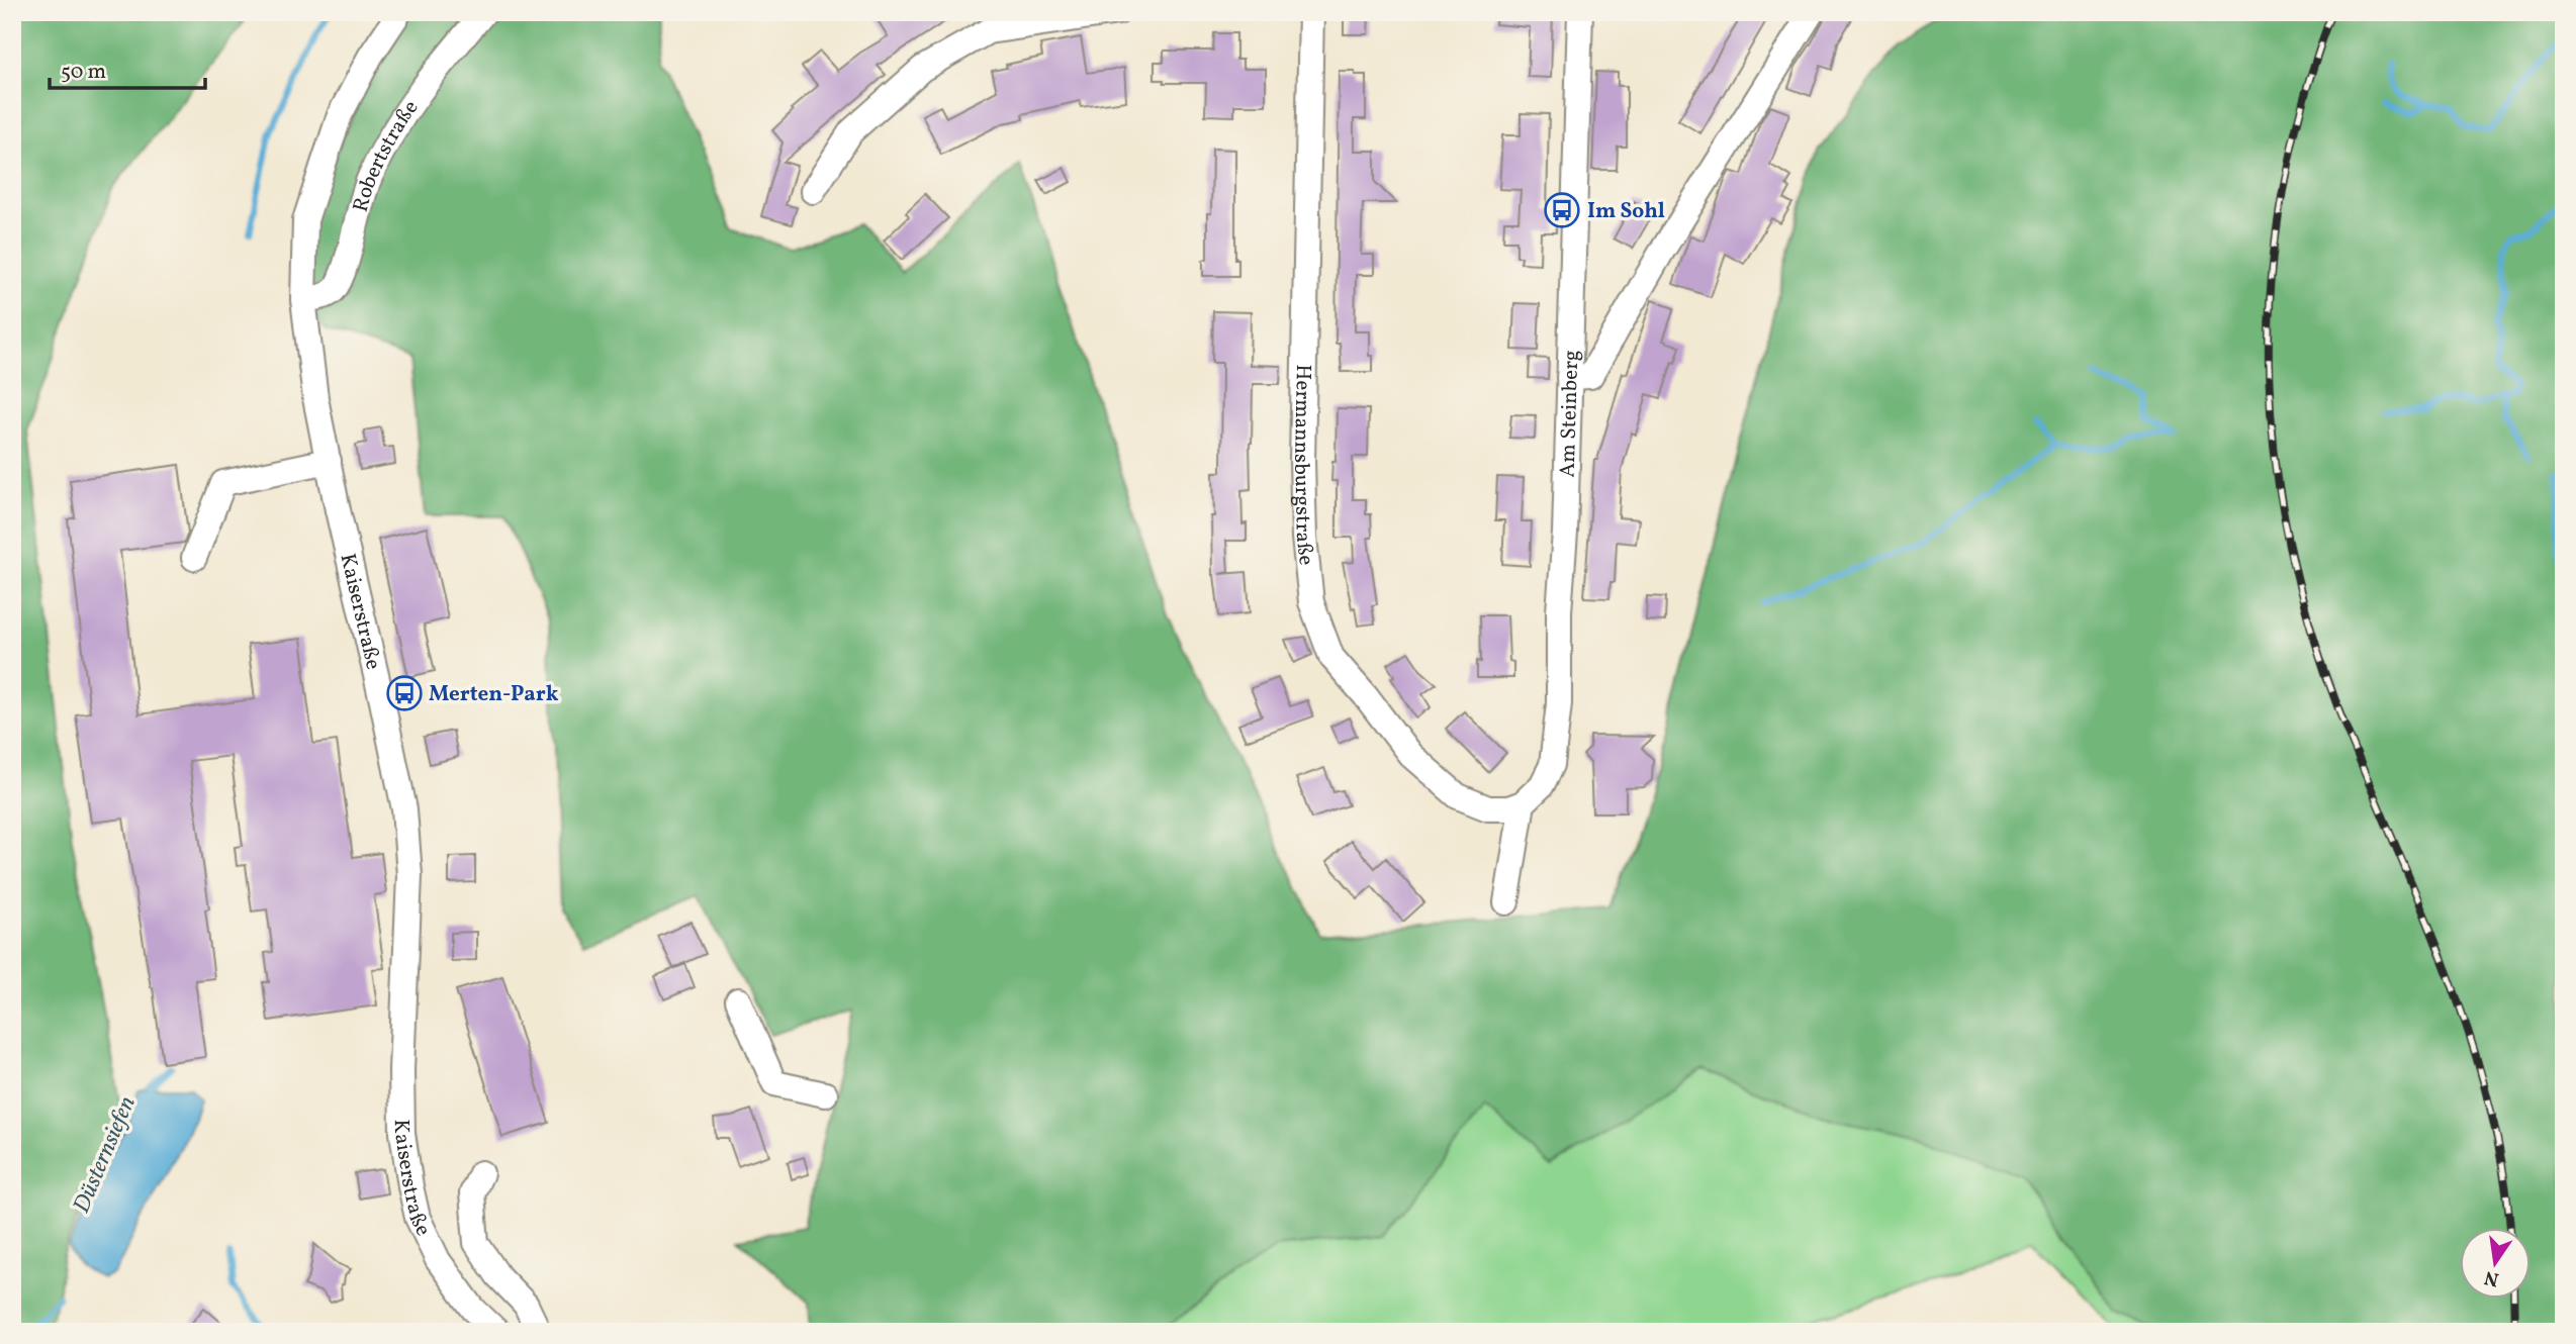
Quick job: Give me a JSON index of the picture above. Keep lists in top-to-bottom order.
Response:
{
  "streets": {
    "street": [
      "Robertstraße",
      "Am Steinberg",
      "Hermannsburgstraße",
      "Kaiserstraße"
    ]
  },
  "crossings": [
    ["Robertstraße", "Kaiserstraße"],
    ["Am Steinberg", "Hermannsburgstraße"]
  ],
  "water": ["Düsternsiefen"],
  "places": {
    "bus stop": ["Im Sohl", "Merten-Park"]
  },
  "scale_bar": "50 m",
  "north": "bottom"
}
